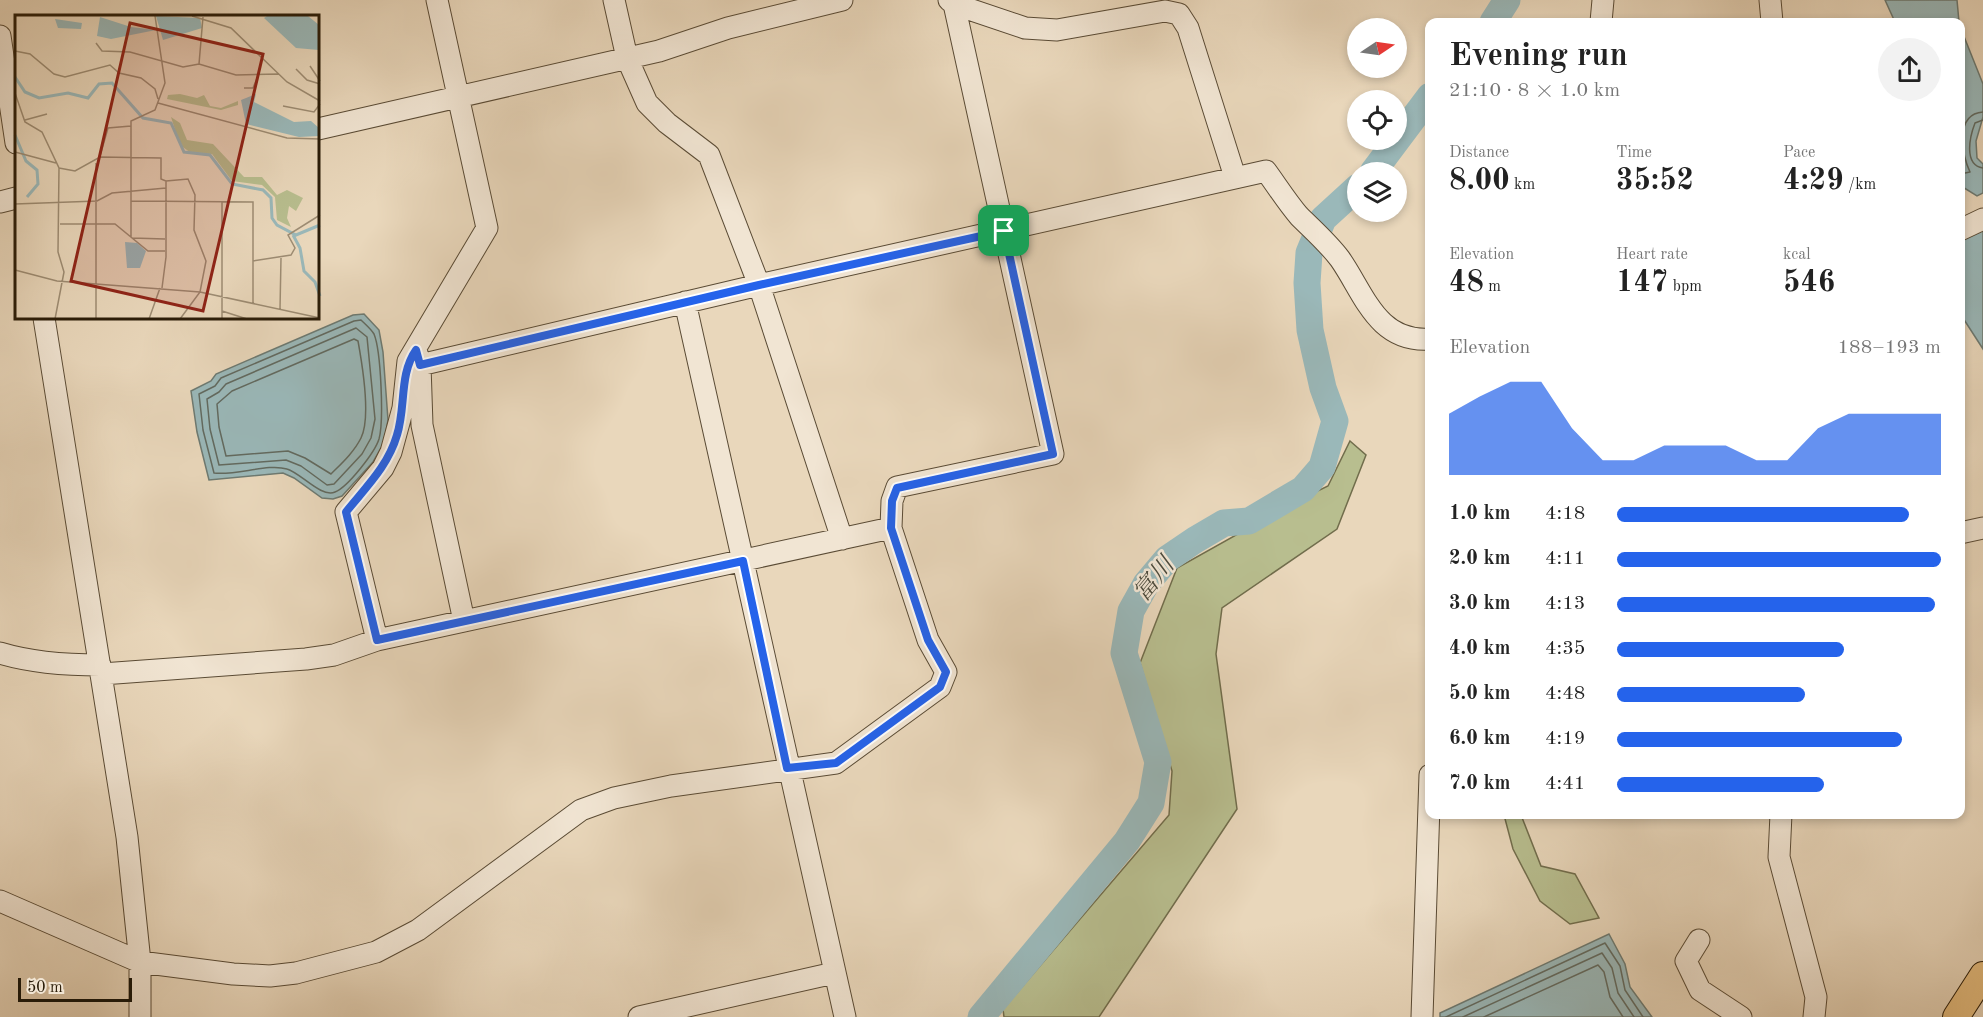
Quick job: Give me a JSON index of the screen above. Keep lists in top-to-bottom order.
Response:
{
  "water": ["富川"],
  "scale_bar": "50 m",
  "north": "right",
  "page": {
    "heading": ["Evening run", "21:10 · 8 × 1.0 km"],
    "stats": [
      ["Distance", "8.00 km"],
      ["Time", "35:52"],
      ["Pace", "4:29 /km"],
      ["Elevation", "48 m"],
      ["Heart rate", "147 bpm"],
      ["kcal", "546"]
    ],
    "chart": ["Elevation", "188–193 m"],
    "list": [
      {
        "name": "1.0 km",
        "note": "4:18"
      },
      {
        "name": "2.0 km",
        "note": "4:11"
      },
      {
        "name": "3.0 km",
        "note": "4:13"
      },
      {
        "name": "4.0 km",
        "note": "4:35"
      },
      {
        "name": "5.0 km",
        "note": "4:48"
      },
      {
        "name": "6.0 km",
        "note": "4:19"
      },
      {
        "name": "7.0 km",
        "note": "4:41"
      }
    ],
    "scale": "50 m"
  }
}
